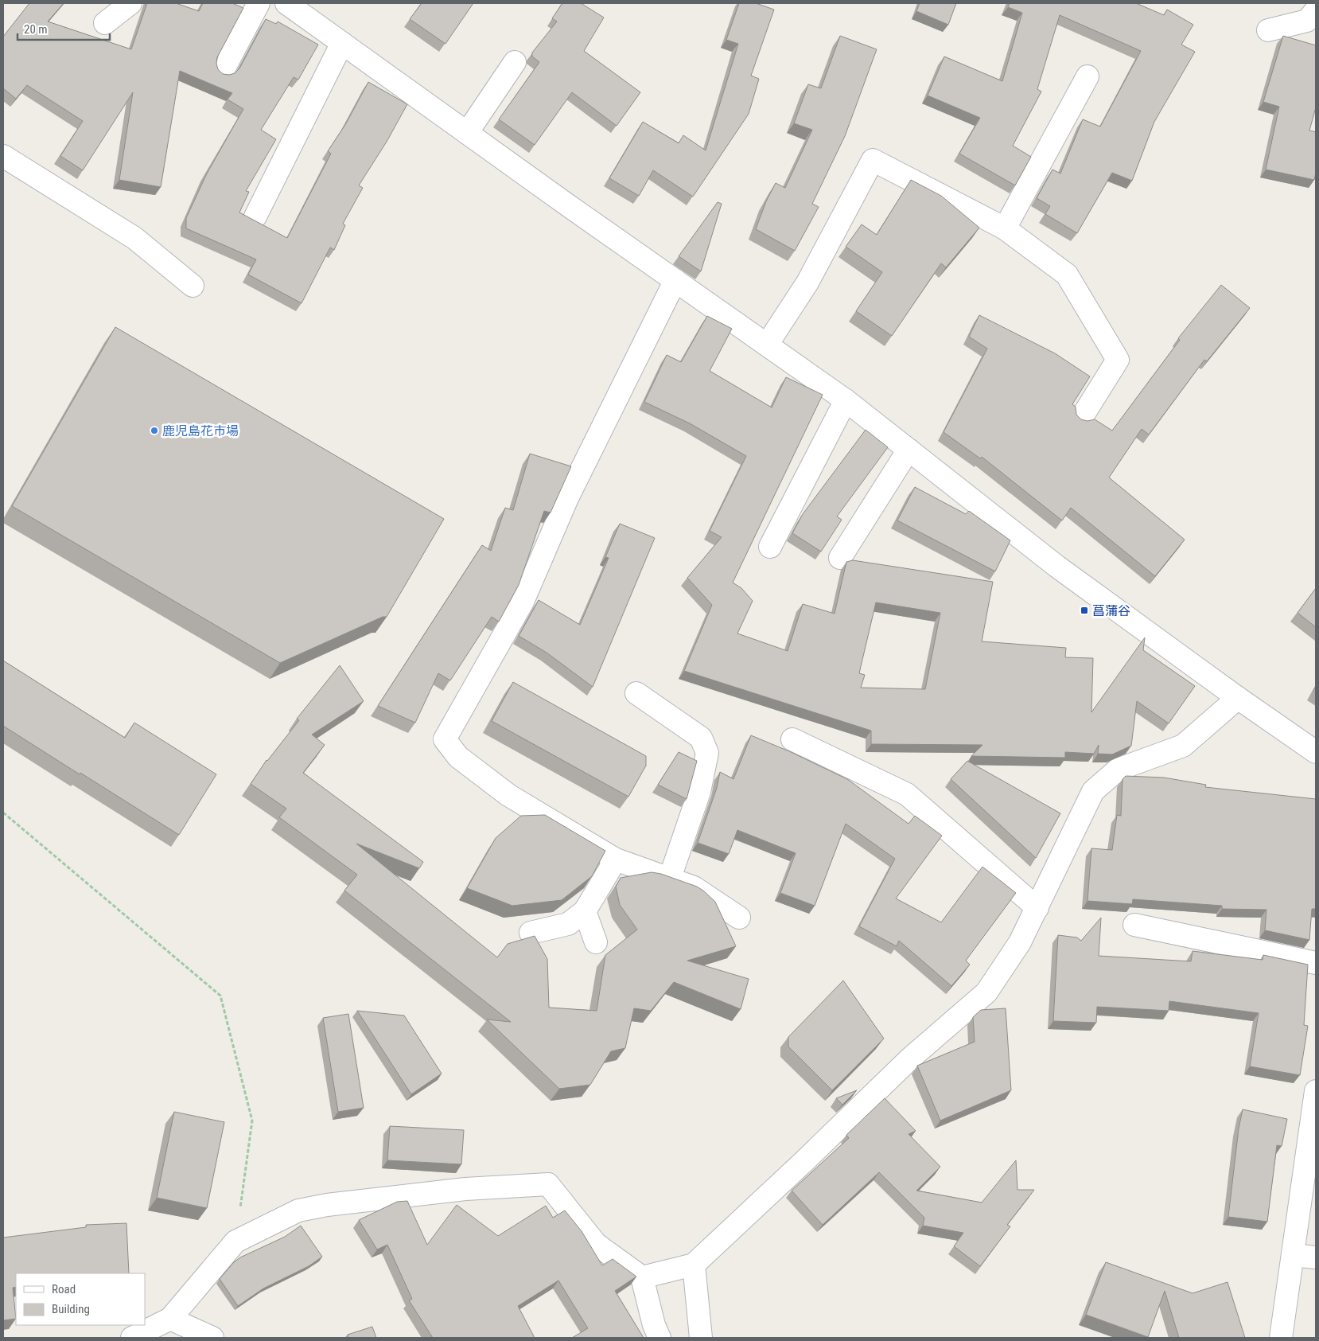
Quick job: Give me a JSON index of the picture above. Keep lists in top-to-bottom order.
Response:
{
  "places": {
    "other": ["鹿児島花市場"],
    "transit": ["菖蒲谷"]
  },
  "legend": ["Road", "Building"],
  "scale_bar": "20 m"
}
